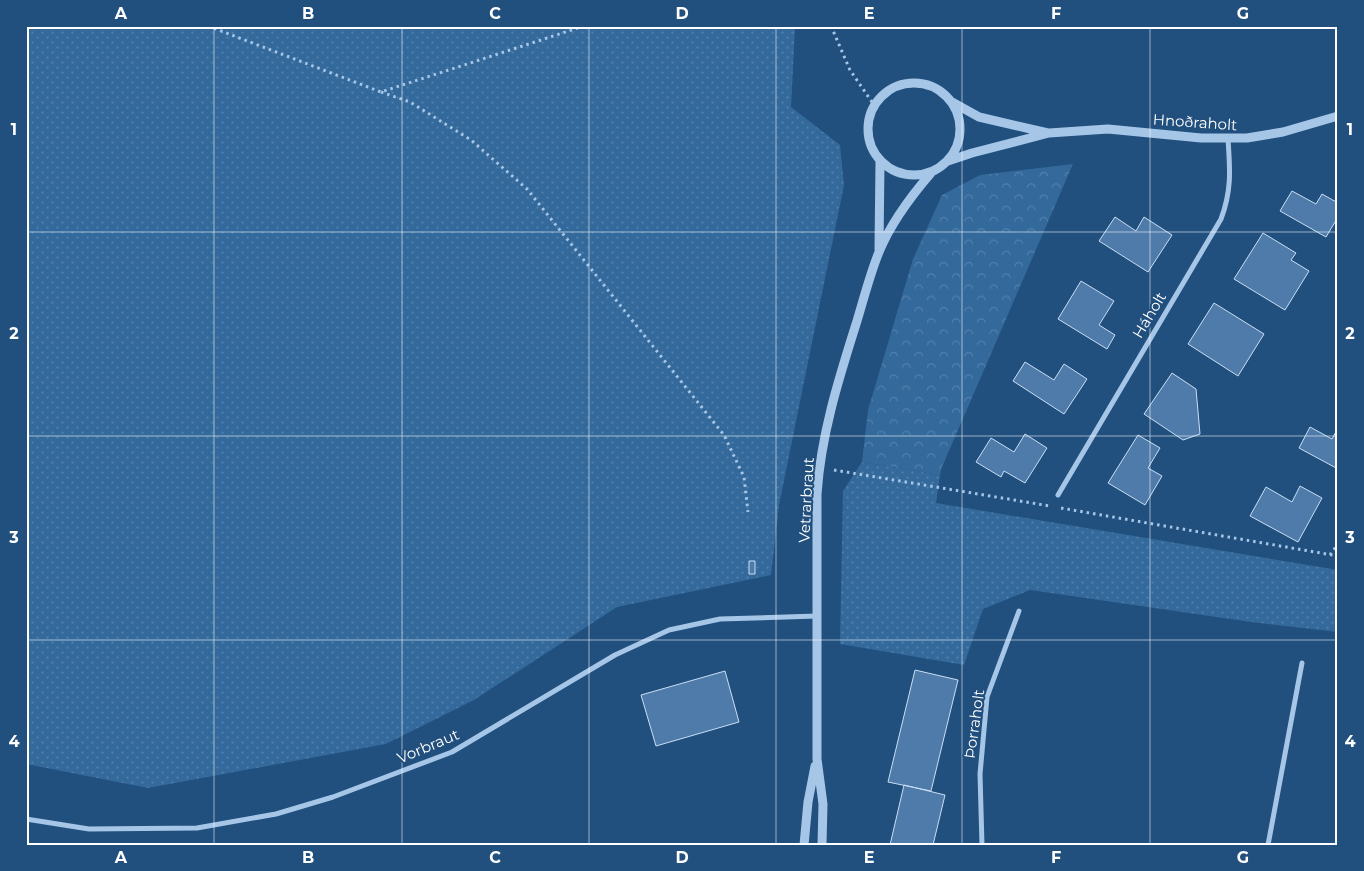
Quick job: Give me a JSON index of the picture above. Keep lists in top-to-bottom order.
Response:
{
  "streets": {
    "street": [
      "Hnoðraholt",
      "Háholt",
      "Vetrarbraut",
      "Þorraholt",
      "Vorbraut"
    ]
  },
  "crossings": [
    ["Hnoðraholt", "Háholt"],
    ["Hnoðraholt", "Vetrarbraut"],
    ["Vetrarbraut", "Vorbraut"]
  ],
  "grid": {
    "columns": [
      "A",
      "B",
      "C",
      "D",
      "E",
      "F",
      "G"
    ],
    "rows": [
      "1",
      "2",
      "3",
      "4"
    ]
  }
}
